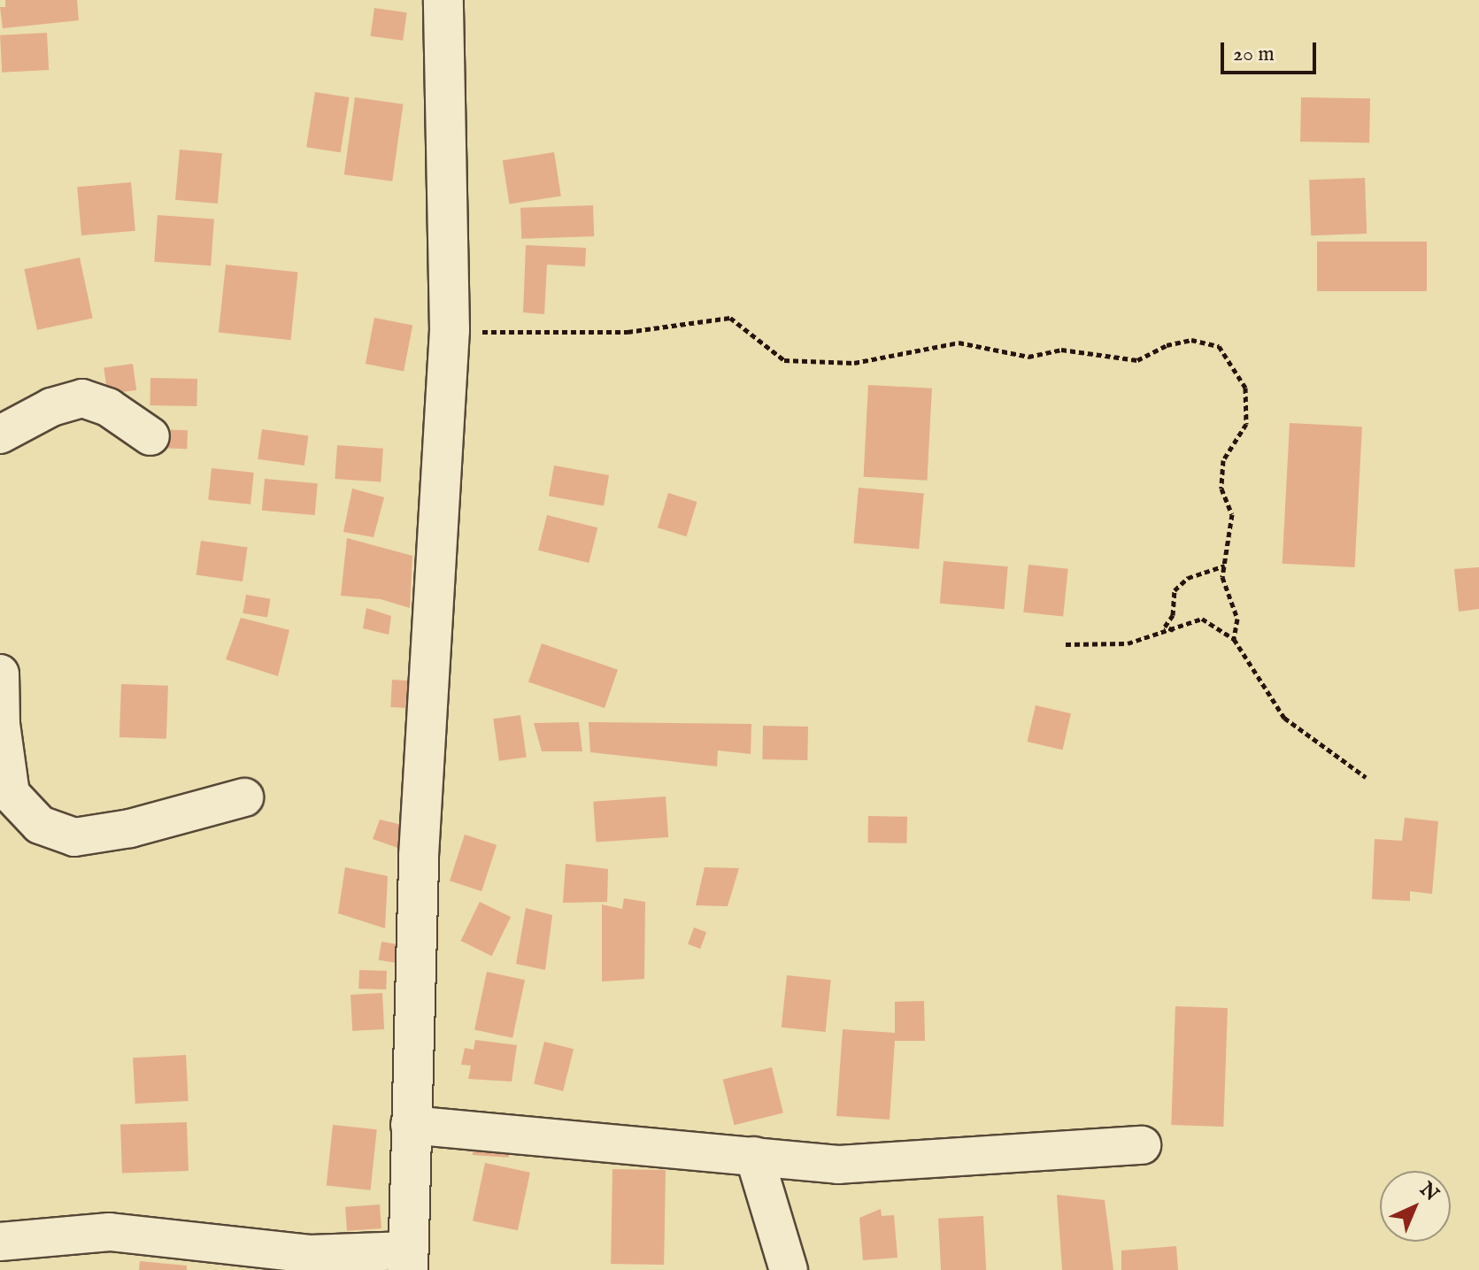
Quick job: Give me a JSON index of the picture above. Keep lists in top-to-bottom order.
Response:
{
  "scale_bar": "20 m",
  "north": "top right"
}
